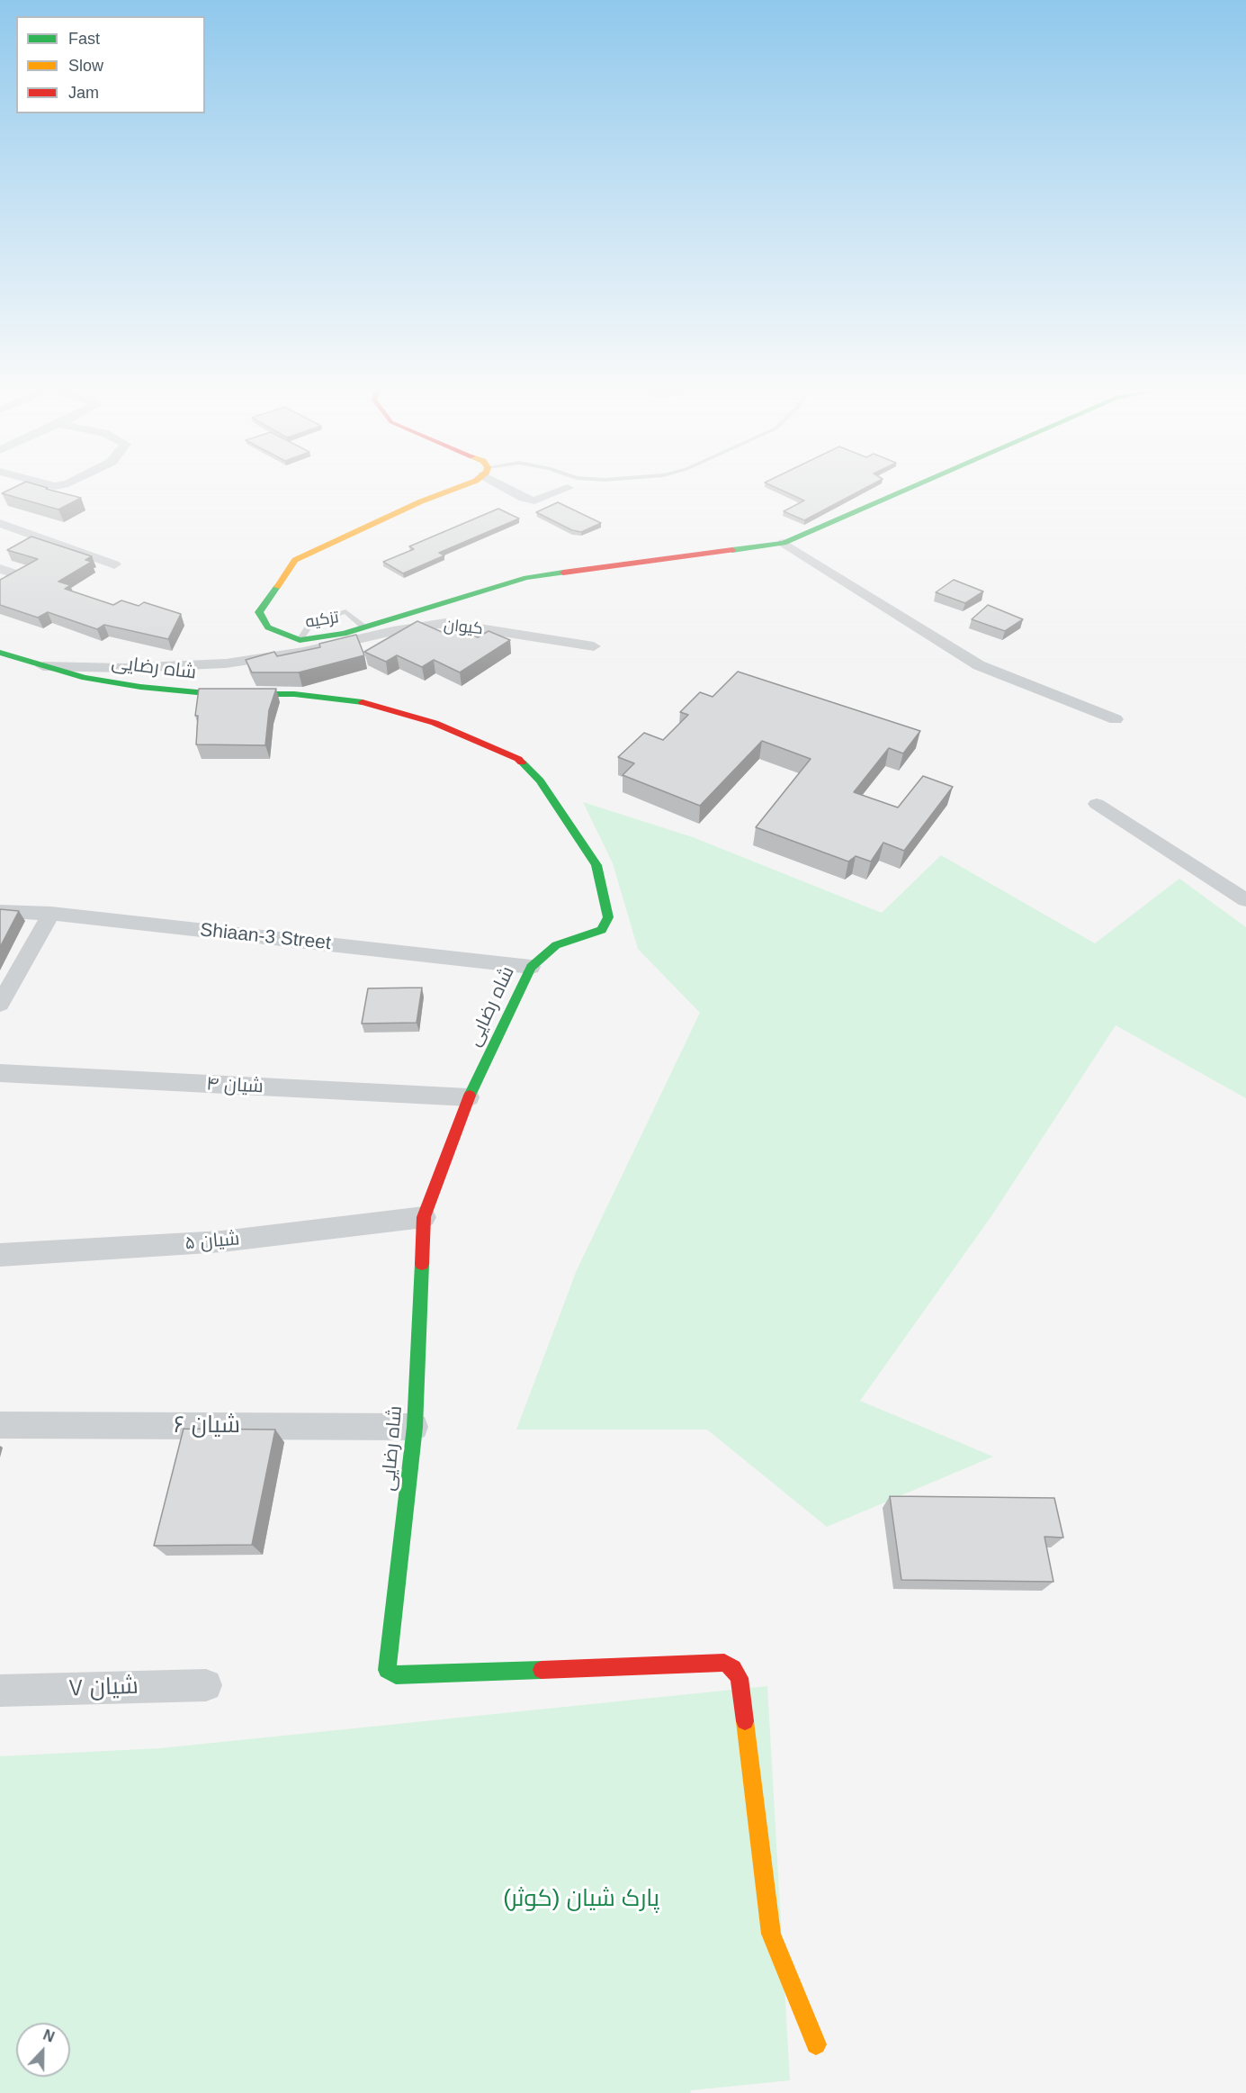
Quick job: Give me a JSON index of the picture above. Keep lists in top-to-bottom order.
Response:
{
  "streets": {
    "street": [
      "تزکیه",
      "کیوان",
      "شاه رضایی",
      "Shiaan-3 Street",
      "شیان ۴",
      "شیان ۵",
      "شیان ۶",
      "شیان ۷"
    ]
  },
  "crossings": [
    ["کیوان", "شاه رضایی"],
    ["شاه رضایی", "Shiaan-3 Street"],
    ["شاه رضایی", "شیان ۴"],
    ["شاه رضایی", "شیان ۵"],
    ["شاه رضایی", "شیان ۶"]
  ],
  "parks": ["پارک شیان (کوثر)"],
  "legend": ["Fast", "Slow", "Jam"],
  "north": "top"
}
